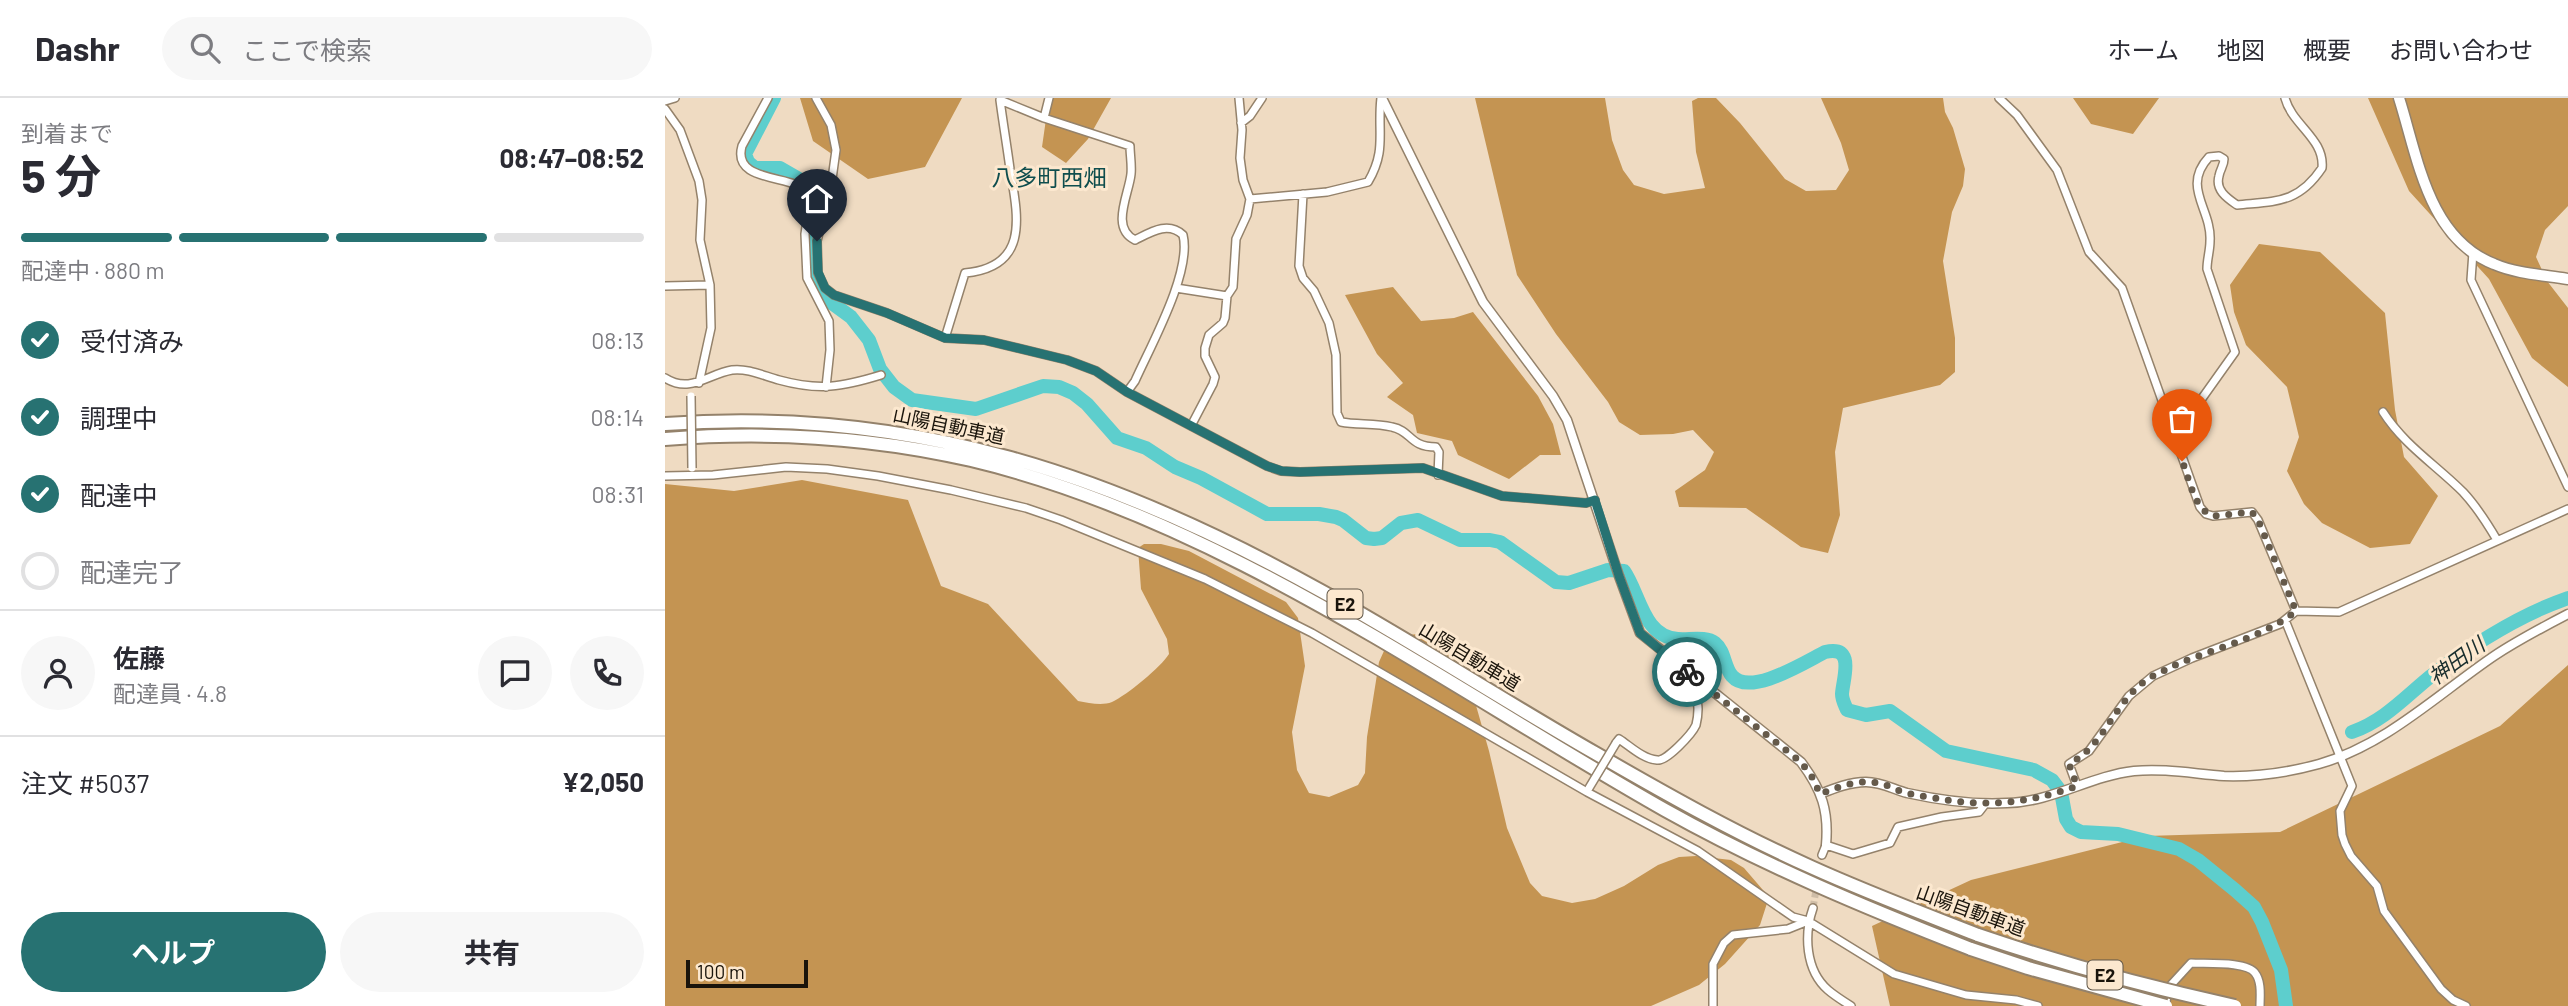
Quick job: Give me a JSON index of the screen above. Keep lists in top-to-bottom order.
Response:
{
  "streets": {
    "highway": ["山陽自動車道", "E2"]
  },
  "districts": ["八多町西畑"],
  "water": ["神田川"],
  "scale_bar": "100 m",
  "page": {
    "header": "Dashr",
    "search": "ここで検索",
    "nav": [
      "ホーム",
      "地図",
      "概要",
      "お問い合わせ"
    ],
    "heading": ["5 分", "到着まで", "08:47–08:52"],
    "panel": [
      "佐藤",
      "配達員 · 4.8",
      "注文 #5037",
      "¥2,050"
    ],
    "bar": "配達中 · 880 m",
    "list": [
      ["受付済み", "08:13"],
      ["調理中", "08:14"],
      ["配達中", "08:31"],
      "配達完了"
    ],
    "buttons": ["ヘルプ", "共有"],
    "scale": "100 m"
  }
}
